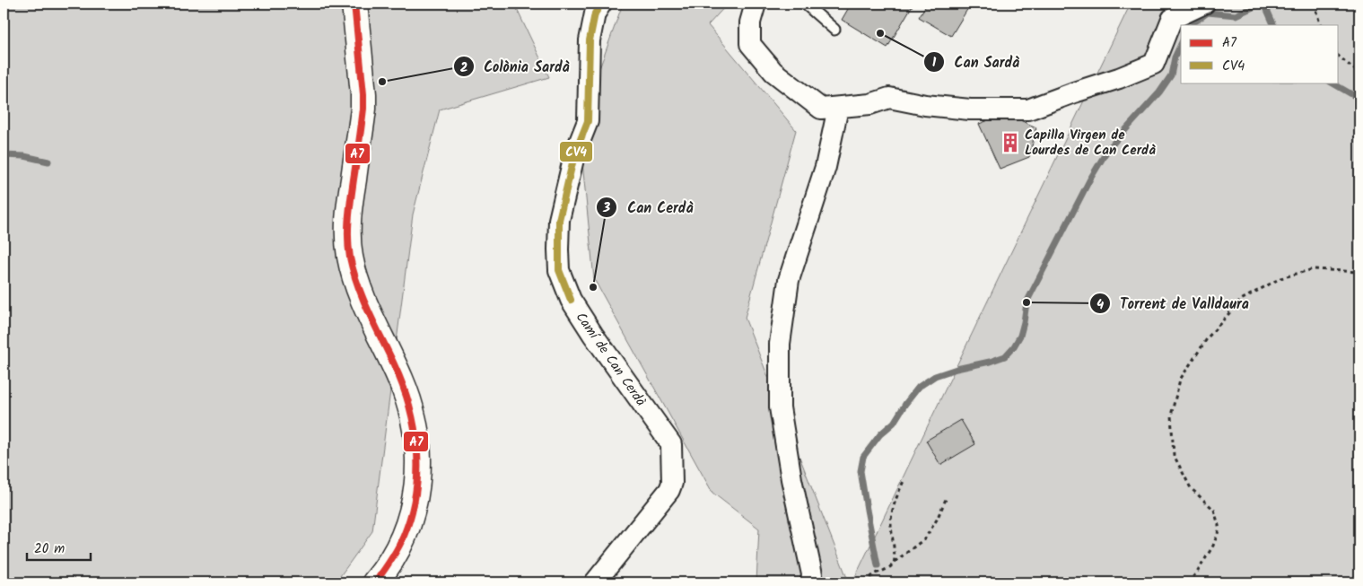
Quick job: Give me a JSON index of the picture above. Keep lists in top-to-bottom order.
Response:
{
  "streets": {
    "street": ["Camí de Can Cerdà"]
  },
  "places": {
    "other": [
      "Can Sardà",
      "Colònia Sardà",
      "Can Cerdà",
      "Torrent de Valldaura"
    ],
    "building": ["Capilla Virgen de Lourdes de Can Cerdà"]
  },
  "lines": ["transit line A7", "transit line CV4"],
  "legend": ["A7", "CV4"],
  "scale_bar": "20 m"
}
